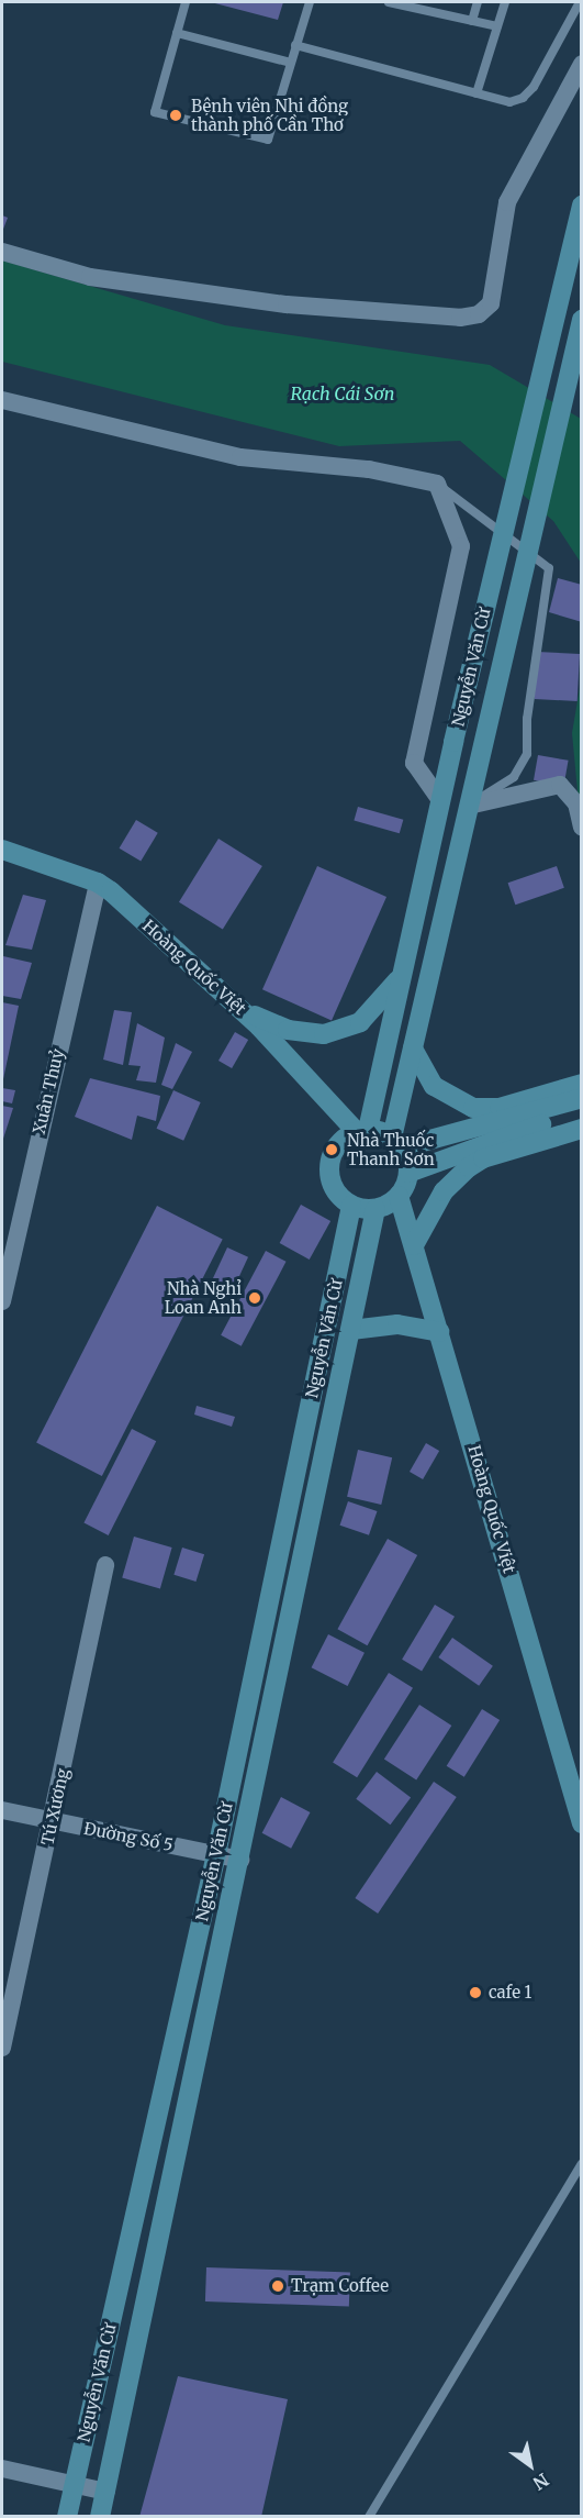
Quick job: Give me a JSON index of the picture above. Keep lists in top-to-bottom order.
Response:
{
  "streets": {
    "main road": ["Nguyễn Văn Cừ", "Hoàng Quốc Việt"],
    "street": ["Xuân Thuỷ", "Tú Xương", "Đường Số 5"]
  },
  "crossings": [
    ["Nguyễn Văn Cừ", "Hoàng Quốc Việt"],
    ["Nguyễn Văn Cừ", "Đường Số 5"],
    ["Hoàng Quốc Việt", "Xuân Thuỷ"],
    ["Tú Xương", "Đường Số 5"]
  ],
  "water": ["Rạch Cái Sơn"],
  "places": [
    "Bệnh viện Nhi đồng thành phố Cần Thơ",
    "Nhà Thuốc Thanh Sơn",
    "Nhà Nghỉ Loan Anh",
    "cafe 1",
    "Trạm Coffee"
  ],
  "north": "bottom right"
}
